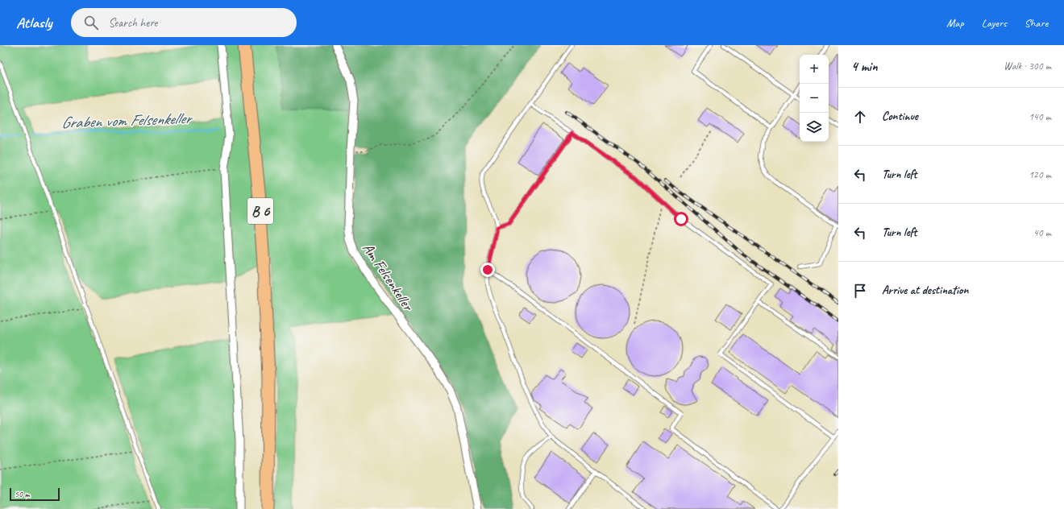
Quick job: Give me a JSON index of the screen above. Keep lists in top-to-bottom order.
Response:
{
  "streets": {
    "main road": ["B 6"],
    "street": ["Am Felsenkeller"]
  },
  "water": ["Graben vom Felsenkeller"],
  "scale_bar": "50 m",
  "page": {
    "header": "Atlasly",
    "search": "Search here",
    "nav": ["Map", "Layers", "Share"],
    "heading": ["4 min", "Walk · 300 m"],
    "map_buttons": ["+", "−"],
    "list": [
      ["Continue", "140 m"],
      ["Turn left", "120 m"],
      ["Turn left", "40 m"],
      "Arrive at destination"
    ],
    "scale": "50 m"
  }
}
